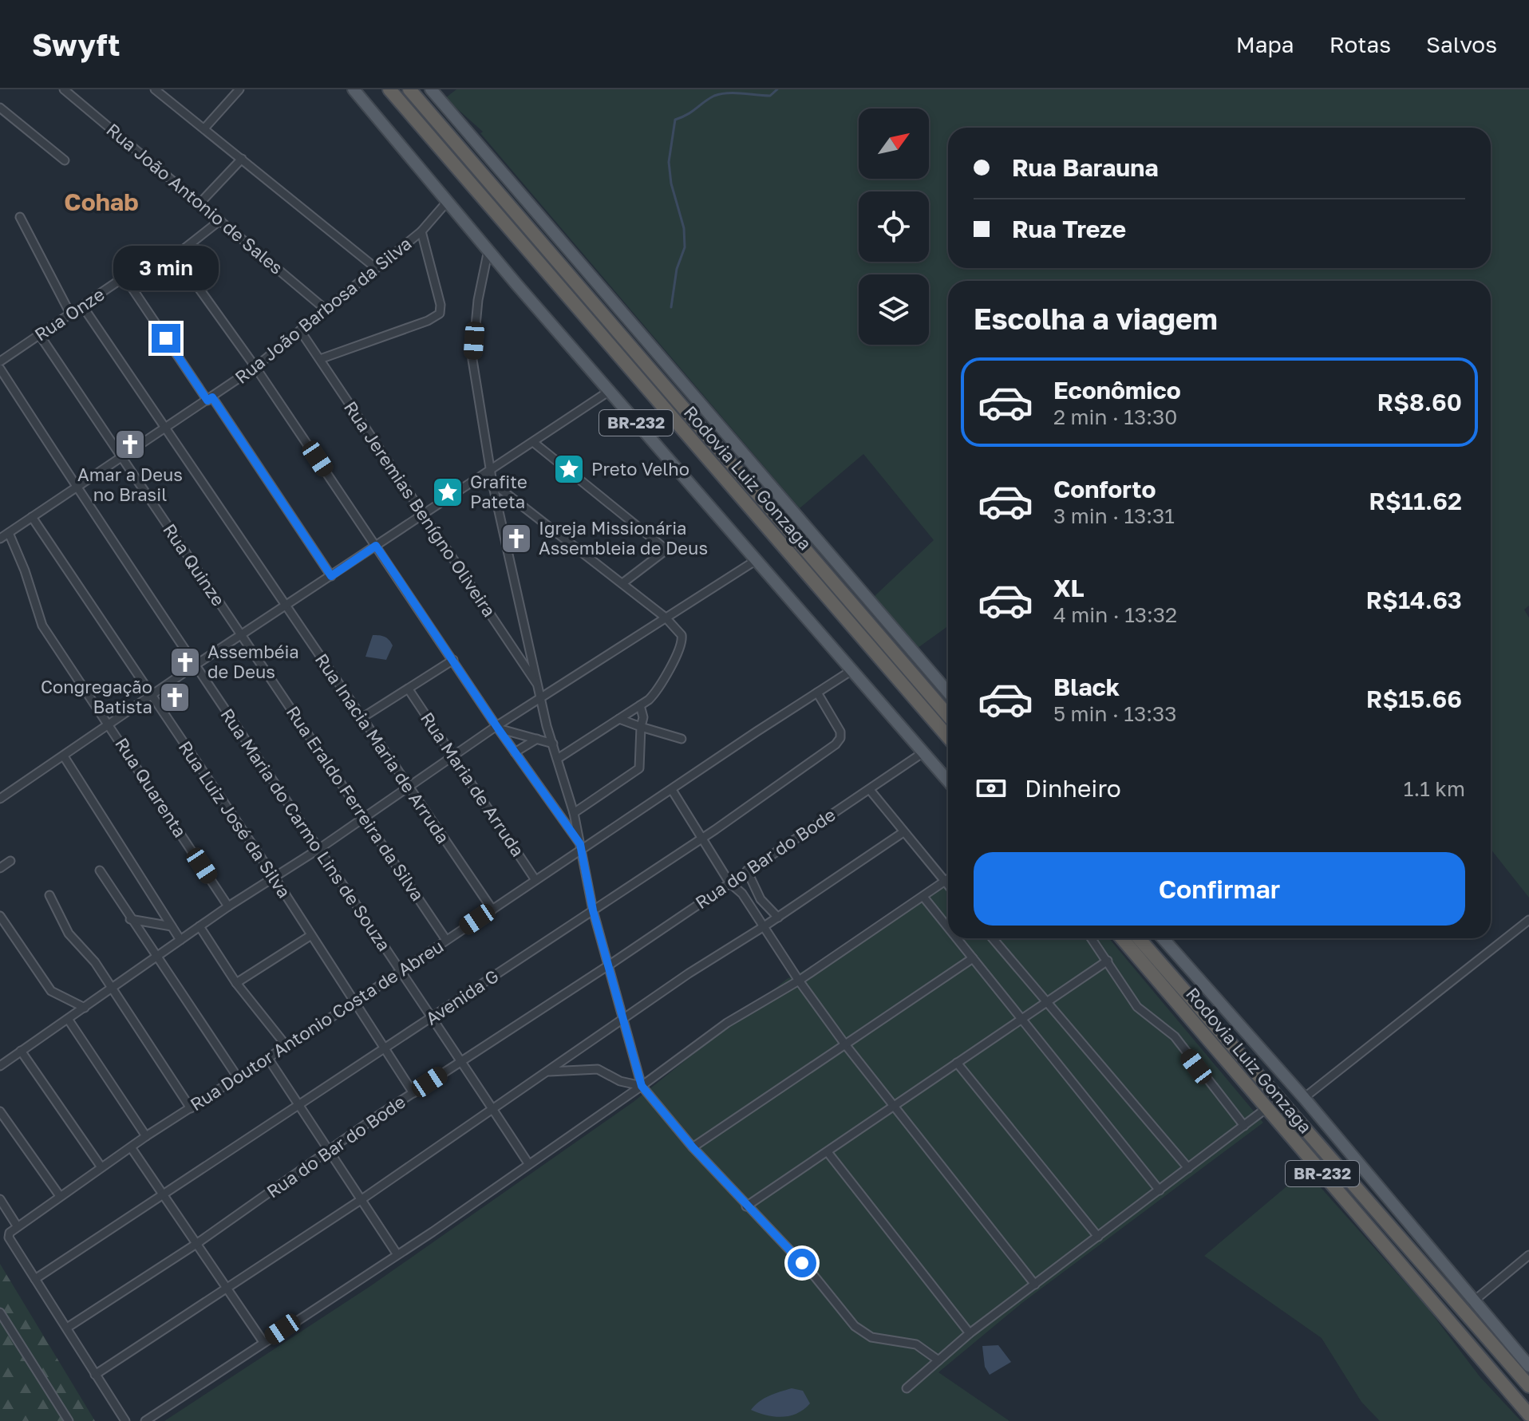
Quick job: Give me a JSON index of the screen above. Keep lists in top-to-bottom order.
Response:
{
  "streets": {
    "highway": ["BR-232", "Rodovia Luiz Gonzaga"],
    "street": [
      "Rua João Antonio de Sales",
      "Rua João Barbosa da Silva",
      "Rua Onze",
      "Rua Jeremias Benígno Oliveira",
      "Rua Quinze",
      "Rua Inacia Maria de Arruda",
      "Rua Maria de Arruda",
      "Rua Quarenta",
      "Rua Eraldo Ferreira da Silva",
      "Rua Luiz José da Silva",
      "Rua Maria do Carmo Lins de Souza",
      "Rua do Bar do Bode",
      "Avenida G",
      "Rua Doutor Antonio Costa de Abreu"
    ]
  },
  "crossings": [
    ["Rua João Antonio de Sales", "Rua João Barbosa da Silva"],
    ["Rua João Antonio de Sales", "Rua Onze"],
    ["Rua João Barbosa da Silva", "BR-232"],
    ["Rua João Barbosa da Silva", "Rua Jeremias Benígno Oliveira"],
    ["Rua João Barbosa da Silva", "Rua Quinze"],
    ["Rua João Barbosa da Silva", "Rua Inacia Maria de Arruda"],
    ["Rua João Barbosa da Silva", "Rua Quarenta"],
    ["Rua João Barbosa da Silva", "Rua Luiz José da Silva"],
    ["Rua João Barbosa da Silva", "Rua Maria do Carmo Lins de Souza"],
    ["Rua Onze", "Rua Quinze"],
    ["Rua Onze", "Rua Inacia Maria de Arruda"],
    ["BR-232", "Rua do Bar do Bode"],
    ["BR-232", "Rua Doutor Antonio Costa de Abreu"],
    ["Rua Quinze", "Rua Eraldo Ferreira da Silva"],
    ["Rua Inacia Maria de Arruda", "Rua Doutor Antonio Costa de Abreu"],
    ["Rua Maria de Arruda", "Rua Doutor Antonio Costa de Abreu"],
    ["Rua Eraldo Ferreira da Silva", "Rua Doutor Antonio Costa de Abreu"],
    ["Rua Luiz José da Silva", "Rua do Bar do Bode"],
    ["Rua Luiz José da Silva", "Avenida G"],
    ["Rua Luiz José da Silva", "Rua Doutor Antonio Costa de Abreu"],
    ["Rua Maria do Carmo Lins de Souza", "Rua do Bar do Bode"],
    ["Rua Maria do Carmo Lins de Souza", "Avenida G"],
    ["Rua Maria do Carmo Lins de Souza", "Rua Doutor Antonio Costa de Abreu"],
    ["Avenida G", "Rua Doutor Antonio Costa de Abreu"]
  ],
  "districts": ["Cohab"],
  "places": {
    "church": [
      "Amar a Deus no Brasil",
      "Igreja Missionária Assembleia de Deus",
      "Assembéia de Deus",
      "Congregação Batista"
    ],
    "place": ["Preto Velho", "Grafite Pateta"]
  },
  "north": "top right",
  "page": {
    "header": "Swyft",
    "nav": ["Mapa", "Rotas", "Salvos"],
    "banner": ["Rua Barauna", "Rua Treze"],
    "bubble": "3 min",
    "heading": "Escolha a viagem",
    "list": [
      {
        "name": "Econômico",
        "note": "2 min · 13:30",
        "value": "R$8.60"
      },
      {
        "name": "Conforto",
        "note": "3 min · 13:31",
        "value": "R$11.62"
      },
      {
        "name": "XL",
        "note": "4 min · 13:32",
        "value": "R$14.63"
      },
      {
        "name": "Black",
        "note": "5 min · 13:33",
        "value": "R$15.66"
      }
    ],
    "pay": ["Dinheiro", "1.1 km"],
    "buttons": "Confirmar"
  }
}
